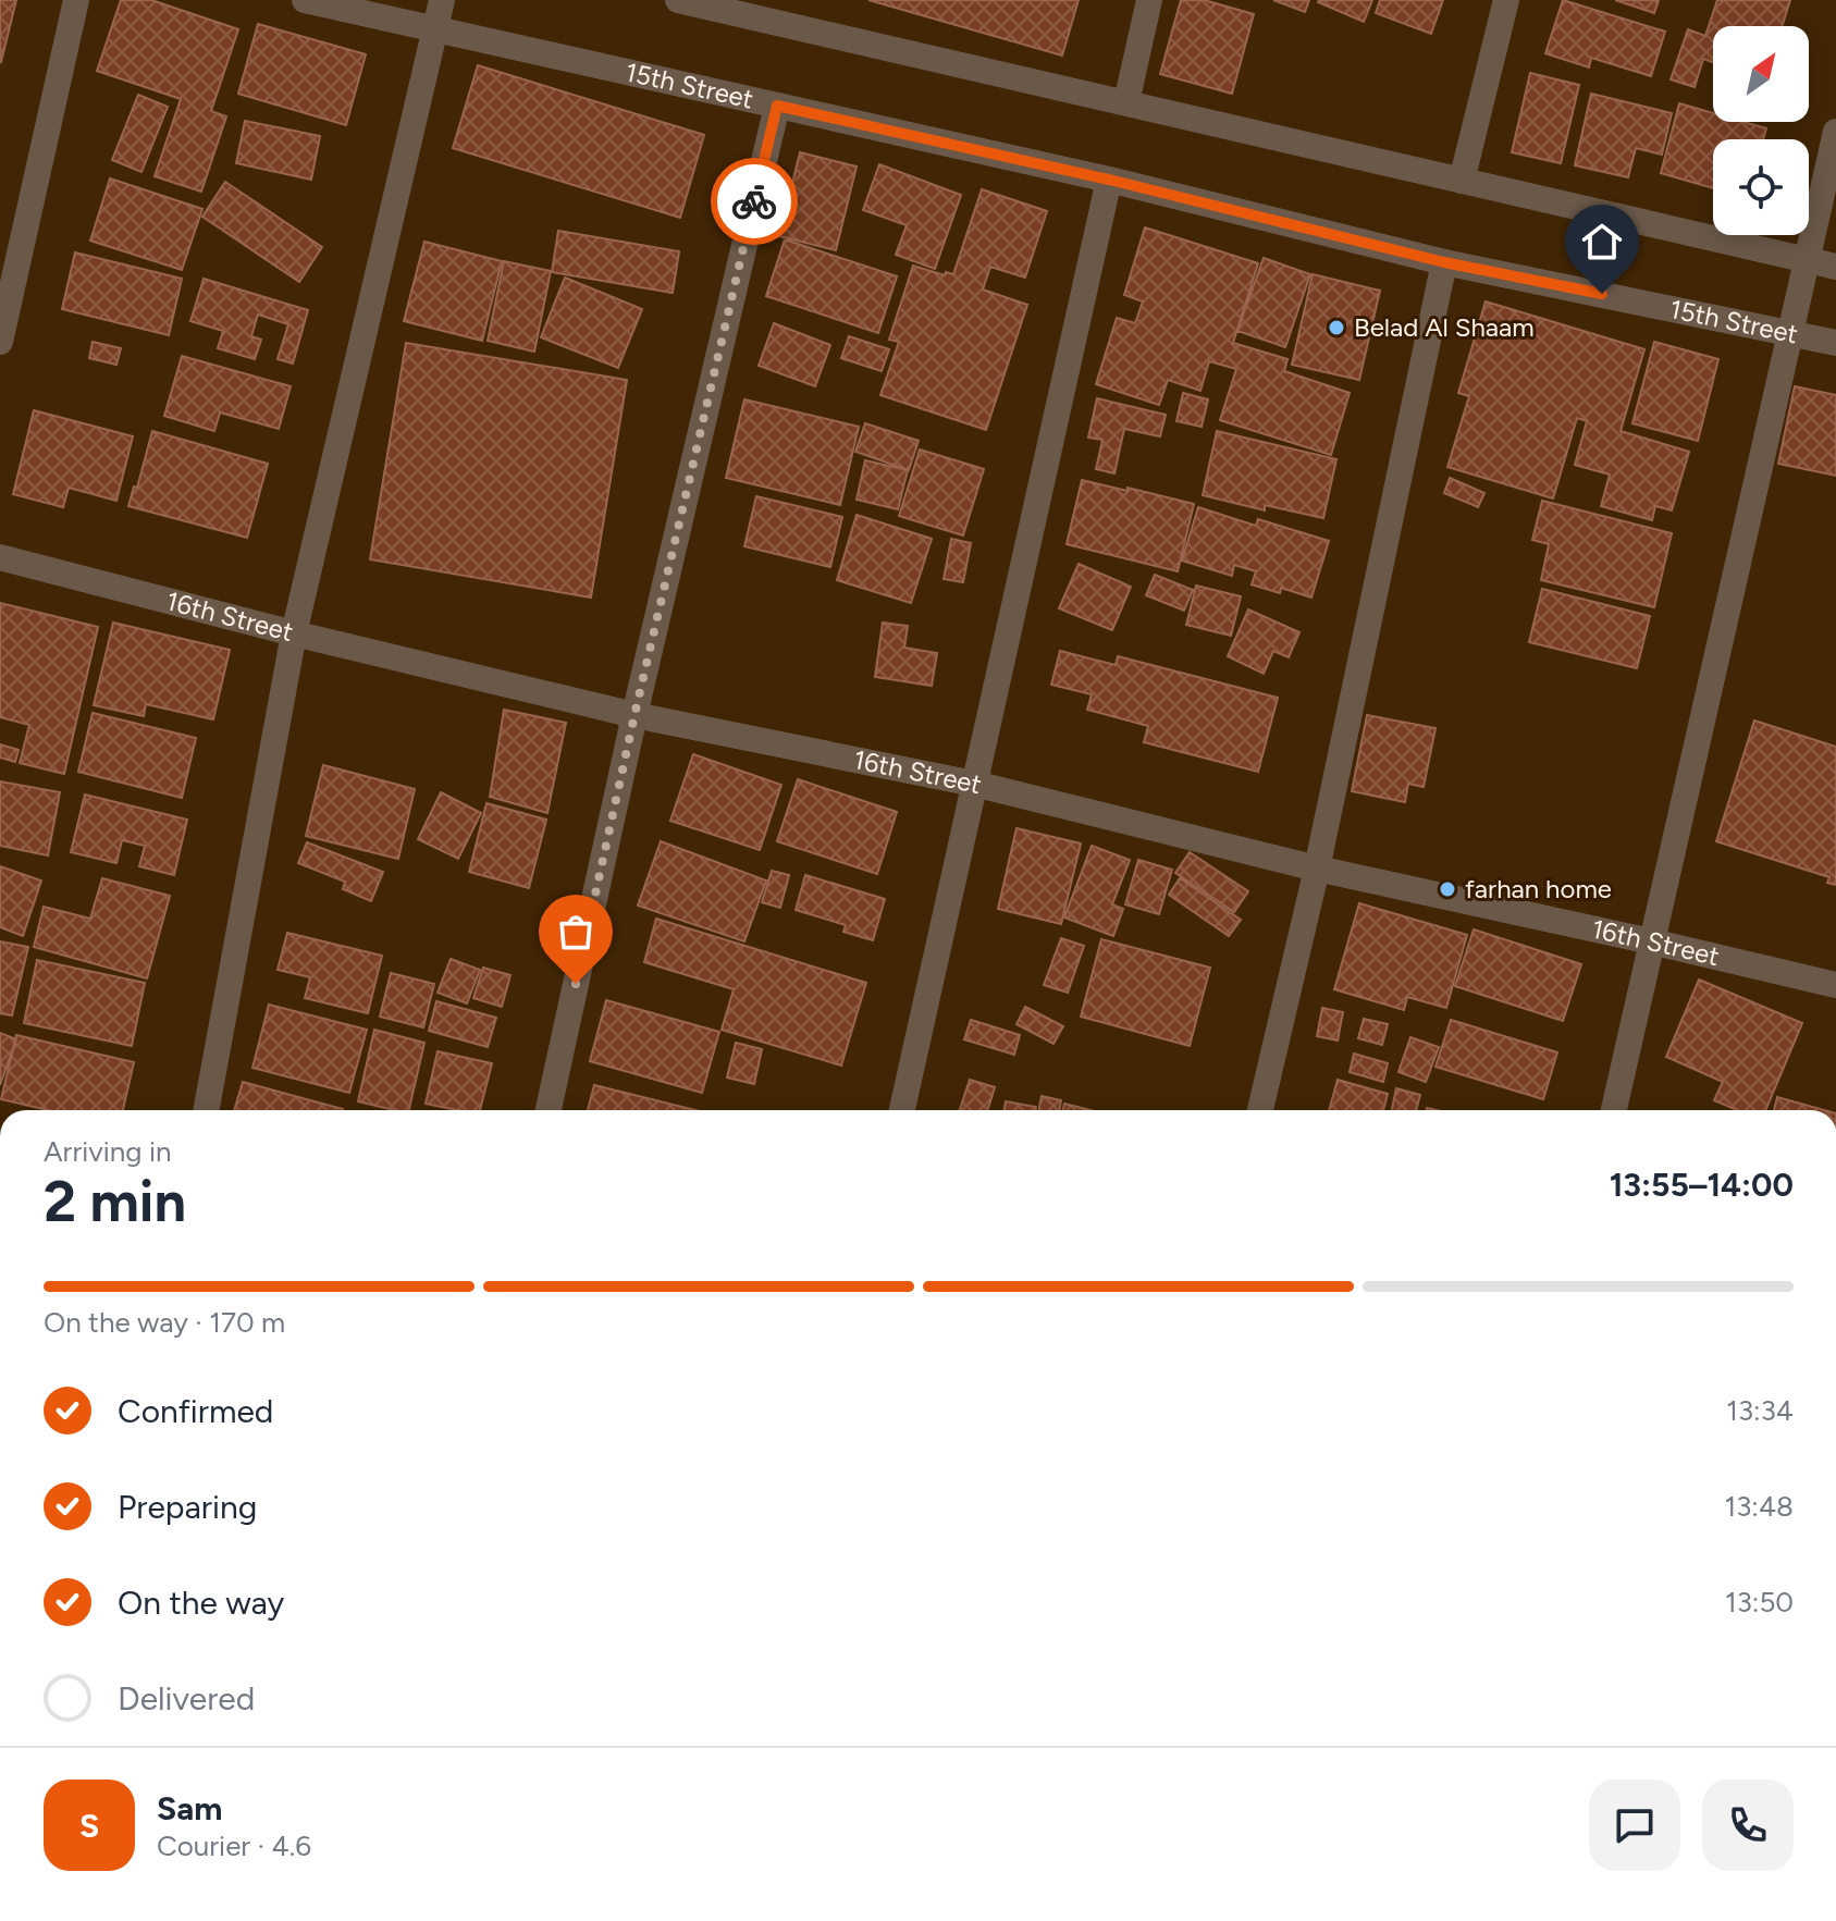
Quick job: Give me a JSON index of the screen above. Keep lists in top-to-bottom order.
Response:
{
  "streets": {
    "street": ["15th Street", "16th Street"]
  },
  "places": ["Belad Al Shaam", "farhan home"],
  "north": "top right",
  "page": {
    "heading": ["2 min", "Arriving in", "13:55–14:00"],
    "panel": ["Sam", "Courier · 4.6"],
    "bar": "On the way · 170 m",
    "list": [
      ["Confirmed", "13:34"],
      ["Preparing", "13:48"],
      ["On the way", "13:50"],
      "Delivered"
    ],
    "round": "S"
  }
}
